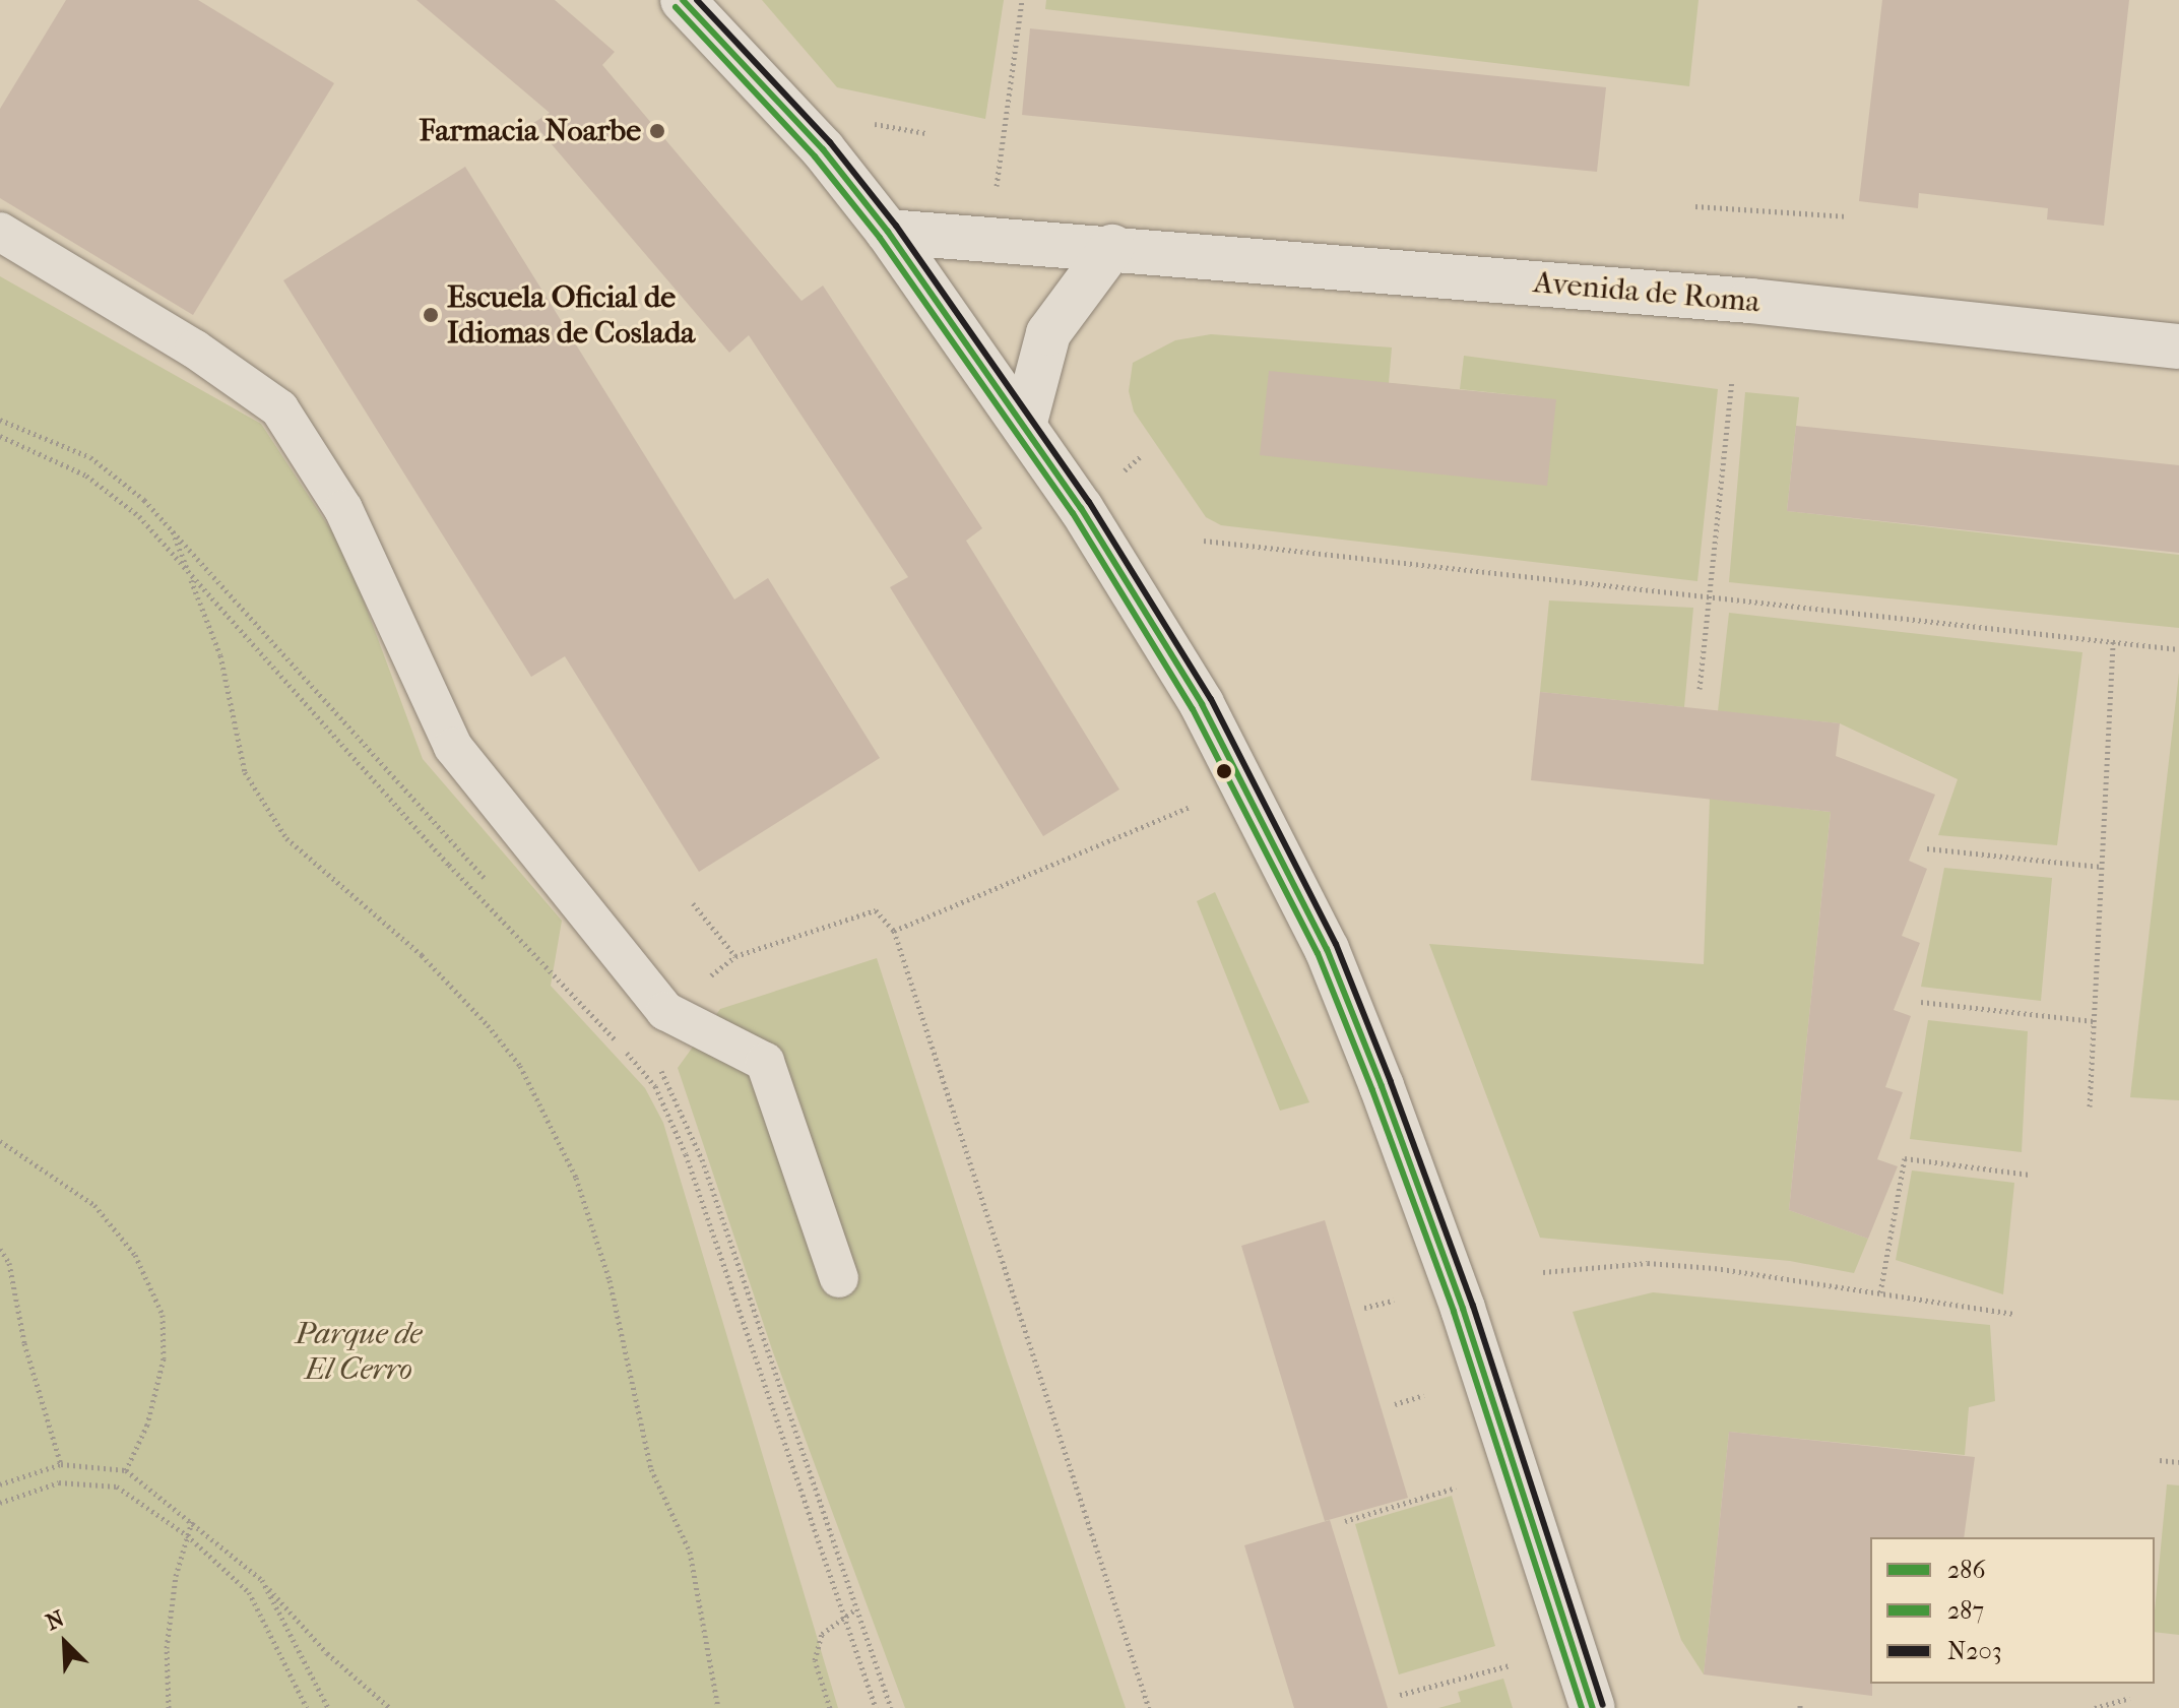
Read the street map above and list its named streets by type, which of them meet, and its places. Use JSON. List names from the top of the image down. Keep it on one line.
{"streets":{"street":["Avenida de Roma"]},"parks":["Parque de El Cerro"],"places":["Farmacia Noarbe","Escuela Oficial de Idiomas de Coslada"],"lines":["transit line 286","transit line N203","transit line 287"],"legend":["286","287","N203"],"north":"top left"}
